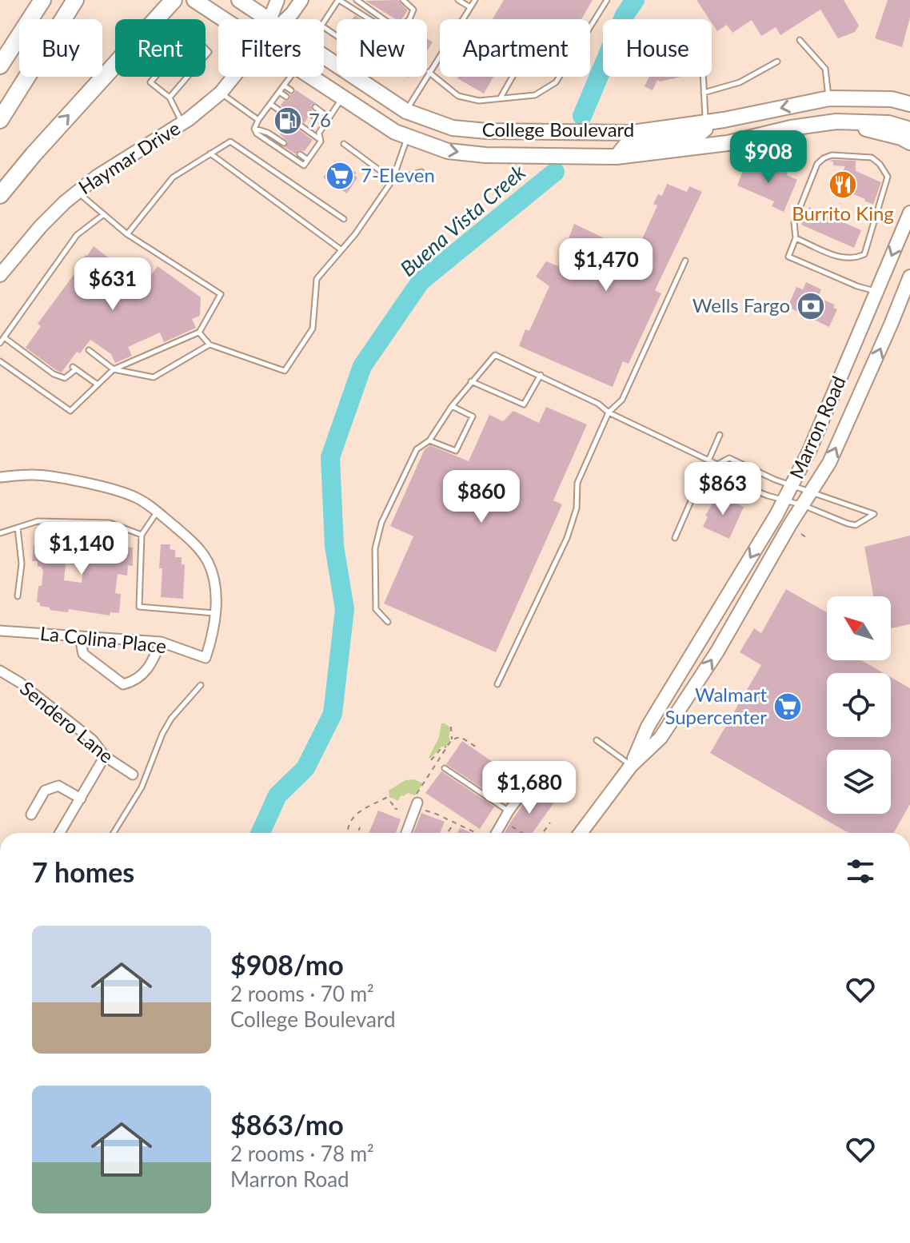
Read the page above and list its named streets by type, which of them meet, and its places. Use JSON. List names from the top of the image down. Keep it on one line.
{"streets":{"main road":["College Boulevard"],"street":["Haymar Drive","Marron Road","La Colina Place","Sendero Lane"]},"water":["Buena Vista Creek"],"places":{"fuel station":["76"],"supermarket":["7-Eleven","Walmart Supercenter"],"restaurant":["Burrito King"],"bank":["Wells Fargo"]},"north":"top left","page":{"chip":["Buy","Rent","Filters","New","Apartment","House"],"price":["$908","$1,470","$631","$863","$860","$1,140","$1,680"],"heading":"7 homes","list":[{"name":"$908/mo","note":"2 rooms · 70 m² · College Boulevard"},{"name":"$863/mo","note":"2 rooms · 78 m² · Marron Road"}]}}
